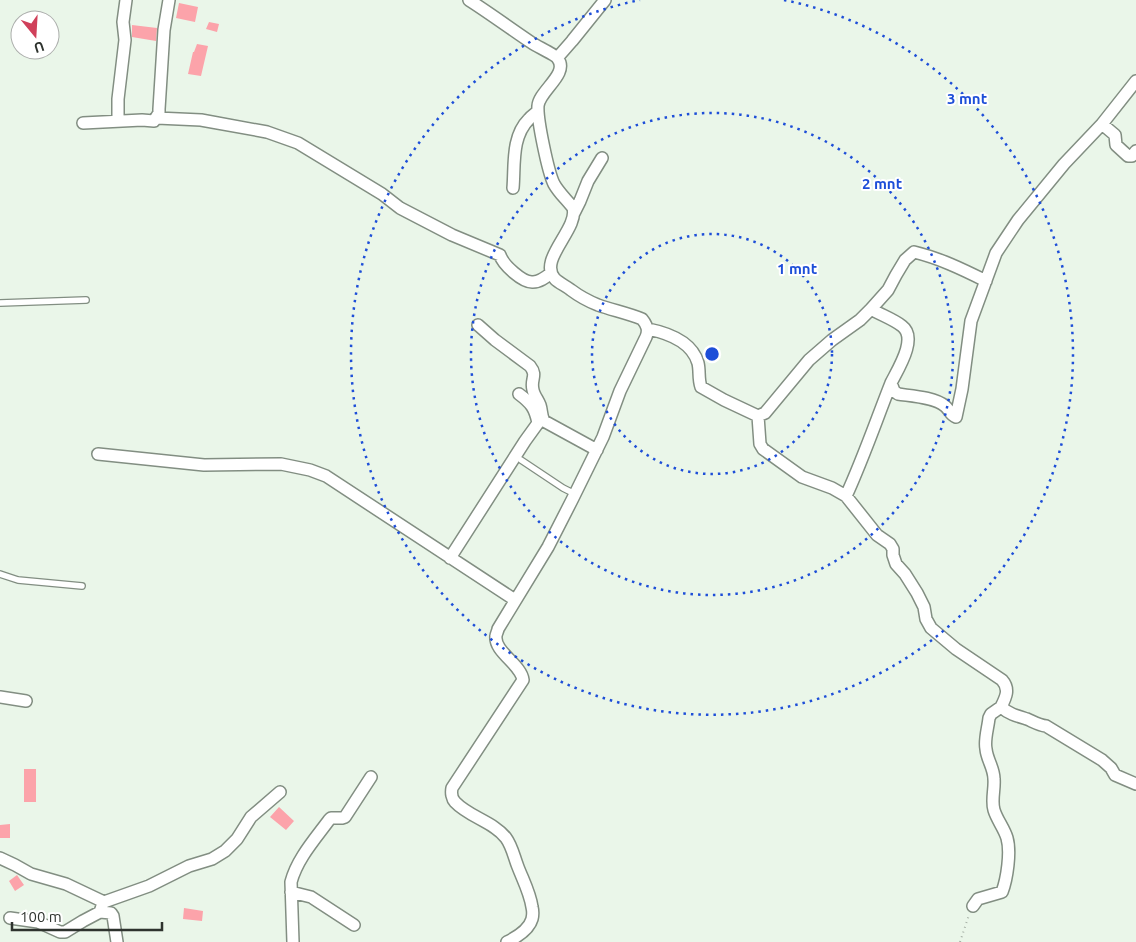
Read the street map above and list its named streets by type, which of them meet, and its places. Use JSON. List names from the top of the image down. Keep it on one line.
{"scale_bar":"100 m","north":"bottom","rings":["3 mnt","2 mnt","1 mnt"]}
